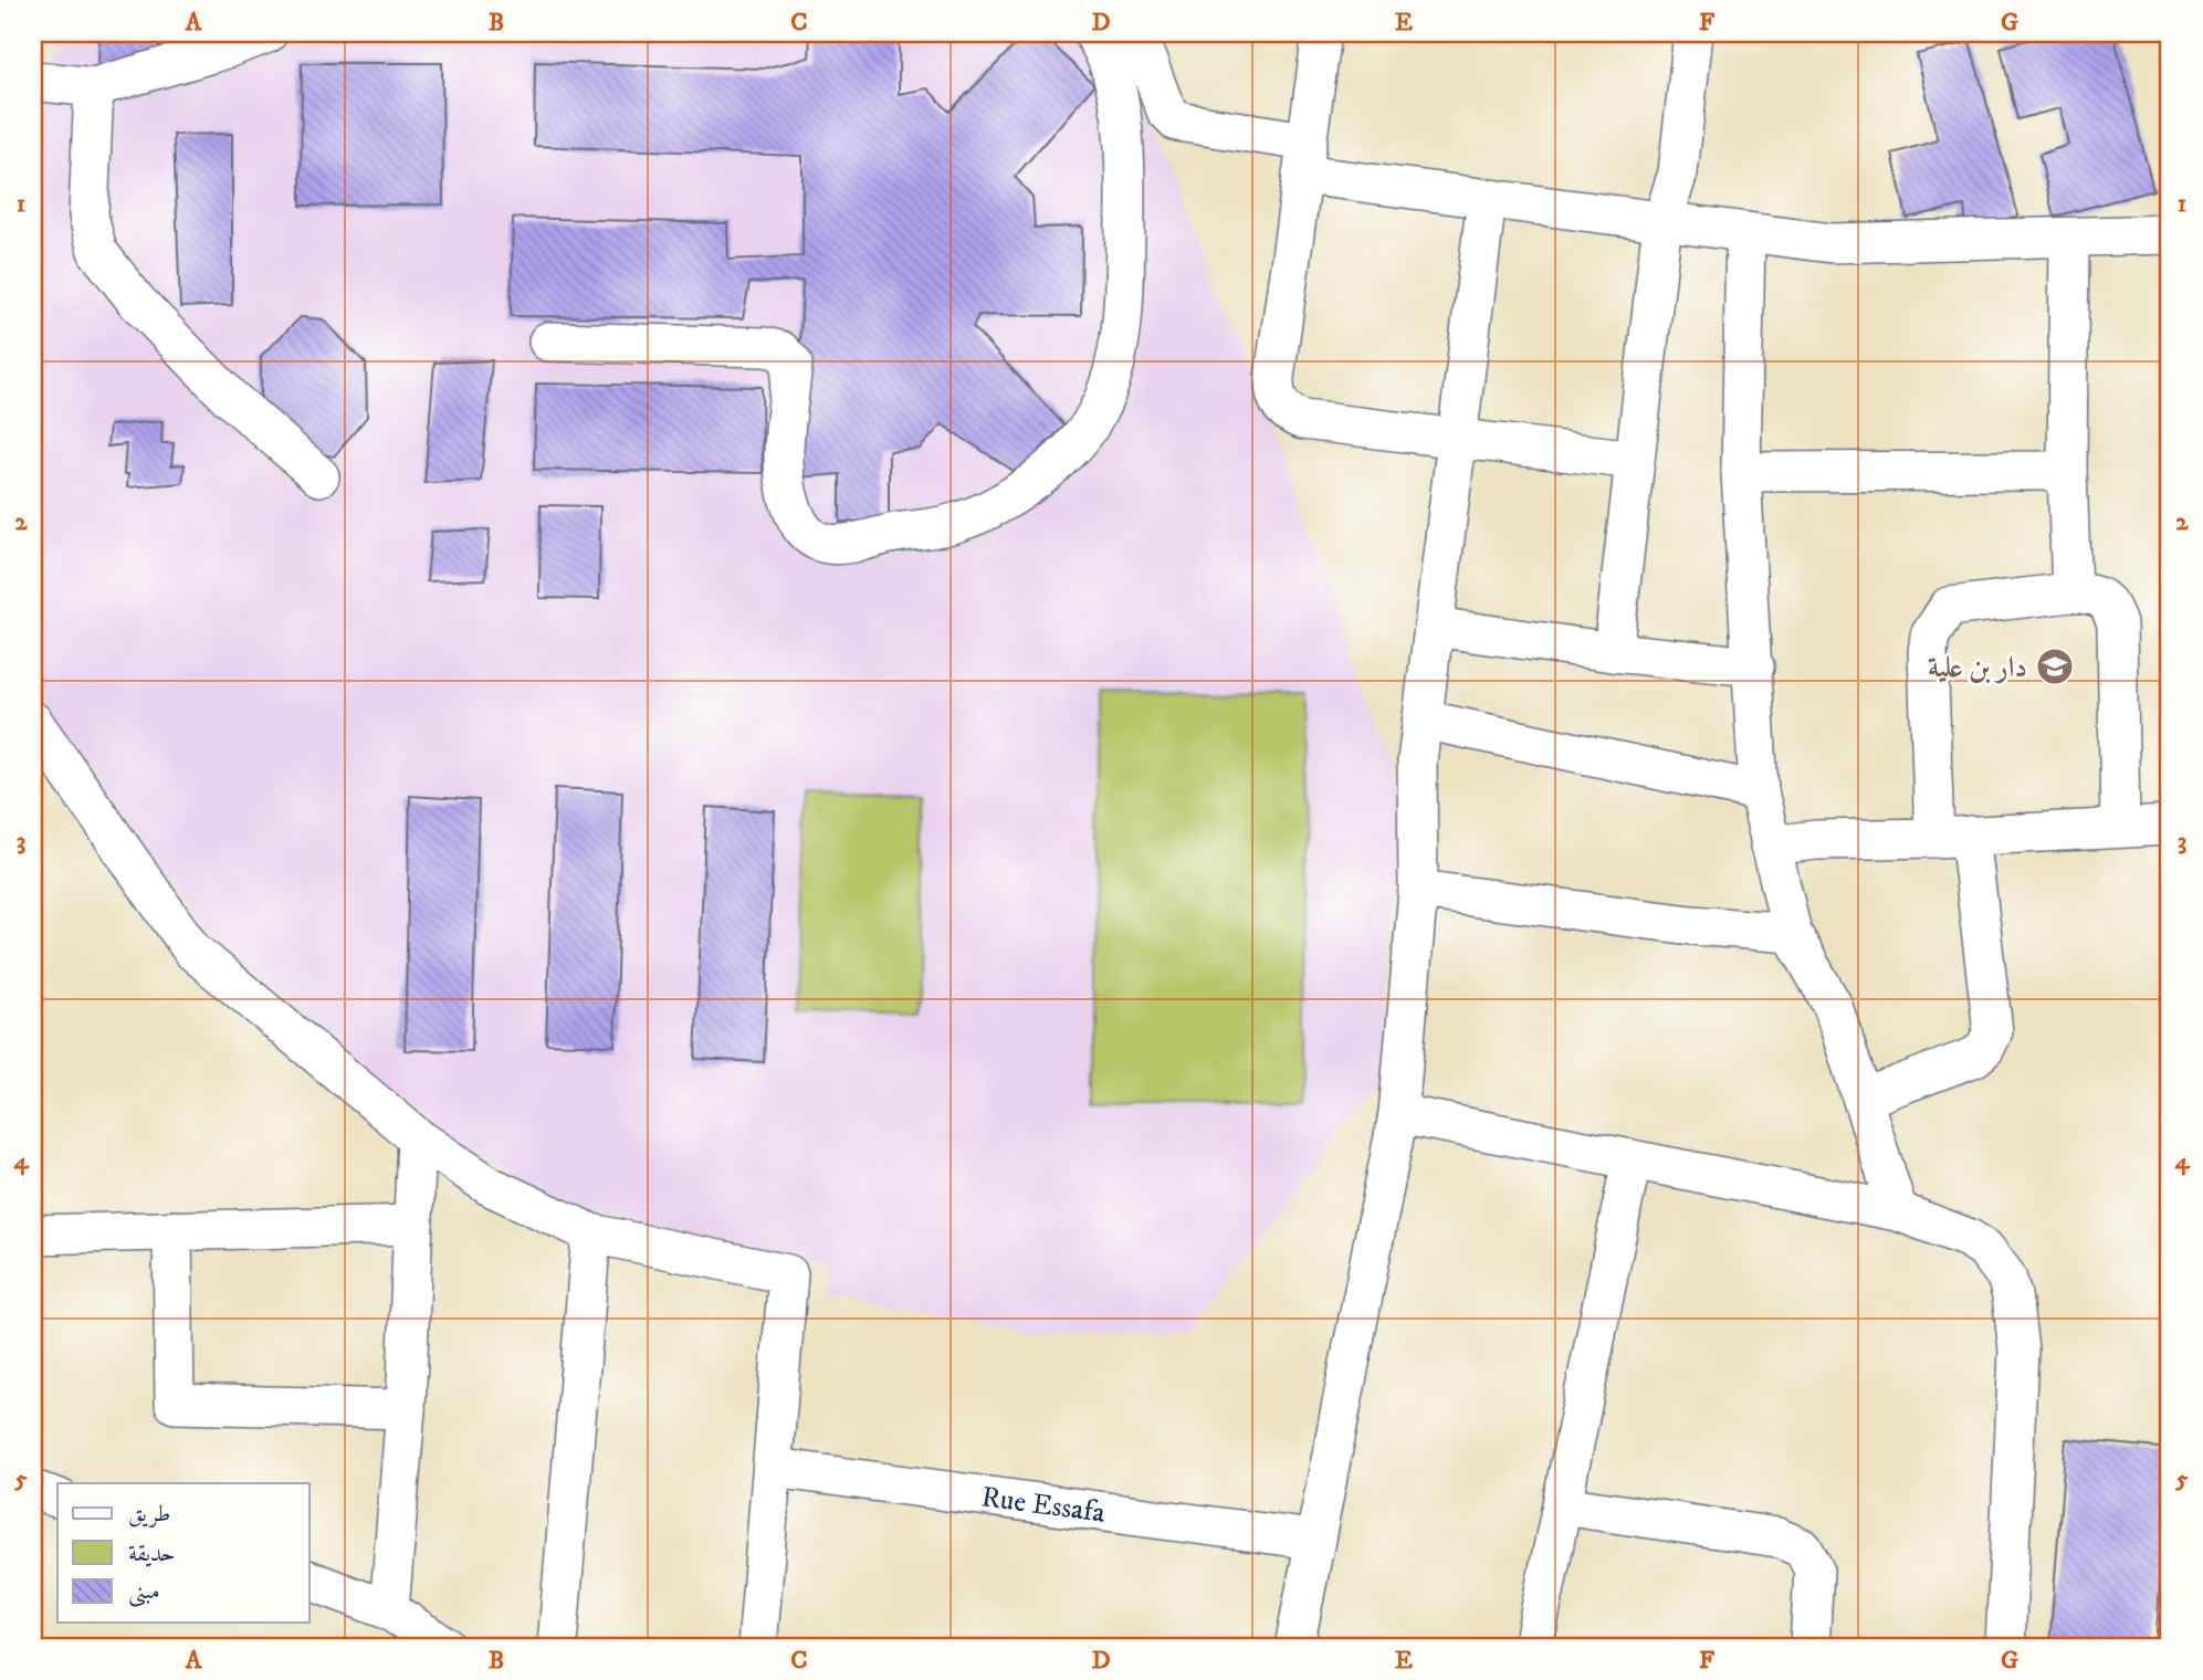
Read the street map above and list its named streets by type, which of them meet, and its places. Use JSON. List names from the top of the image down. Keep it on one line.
{"streets":{"street":["Rue Essafa"]},"places":{"school or university":["دار بن علية"]},"legend":["طريق","حديقة","مبنى"],"grid":{"columns":["A","B","C","D","E","F","G"],"rows":["1","2","3","4","5"]}}
